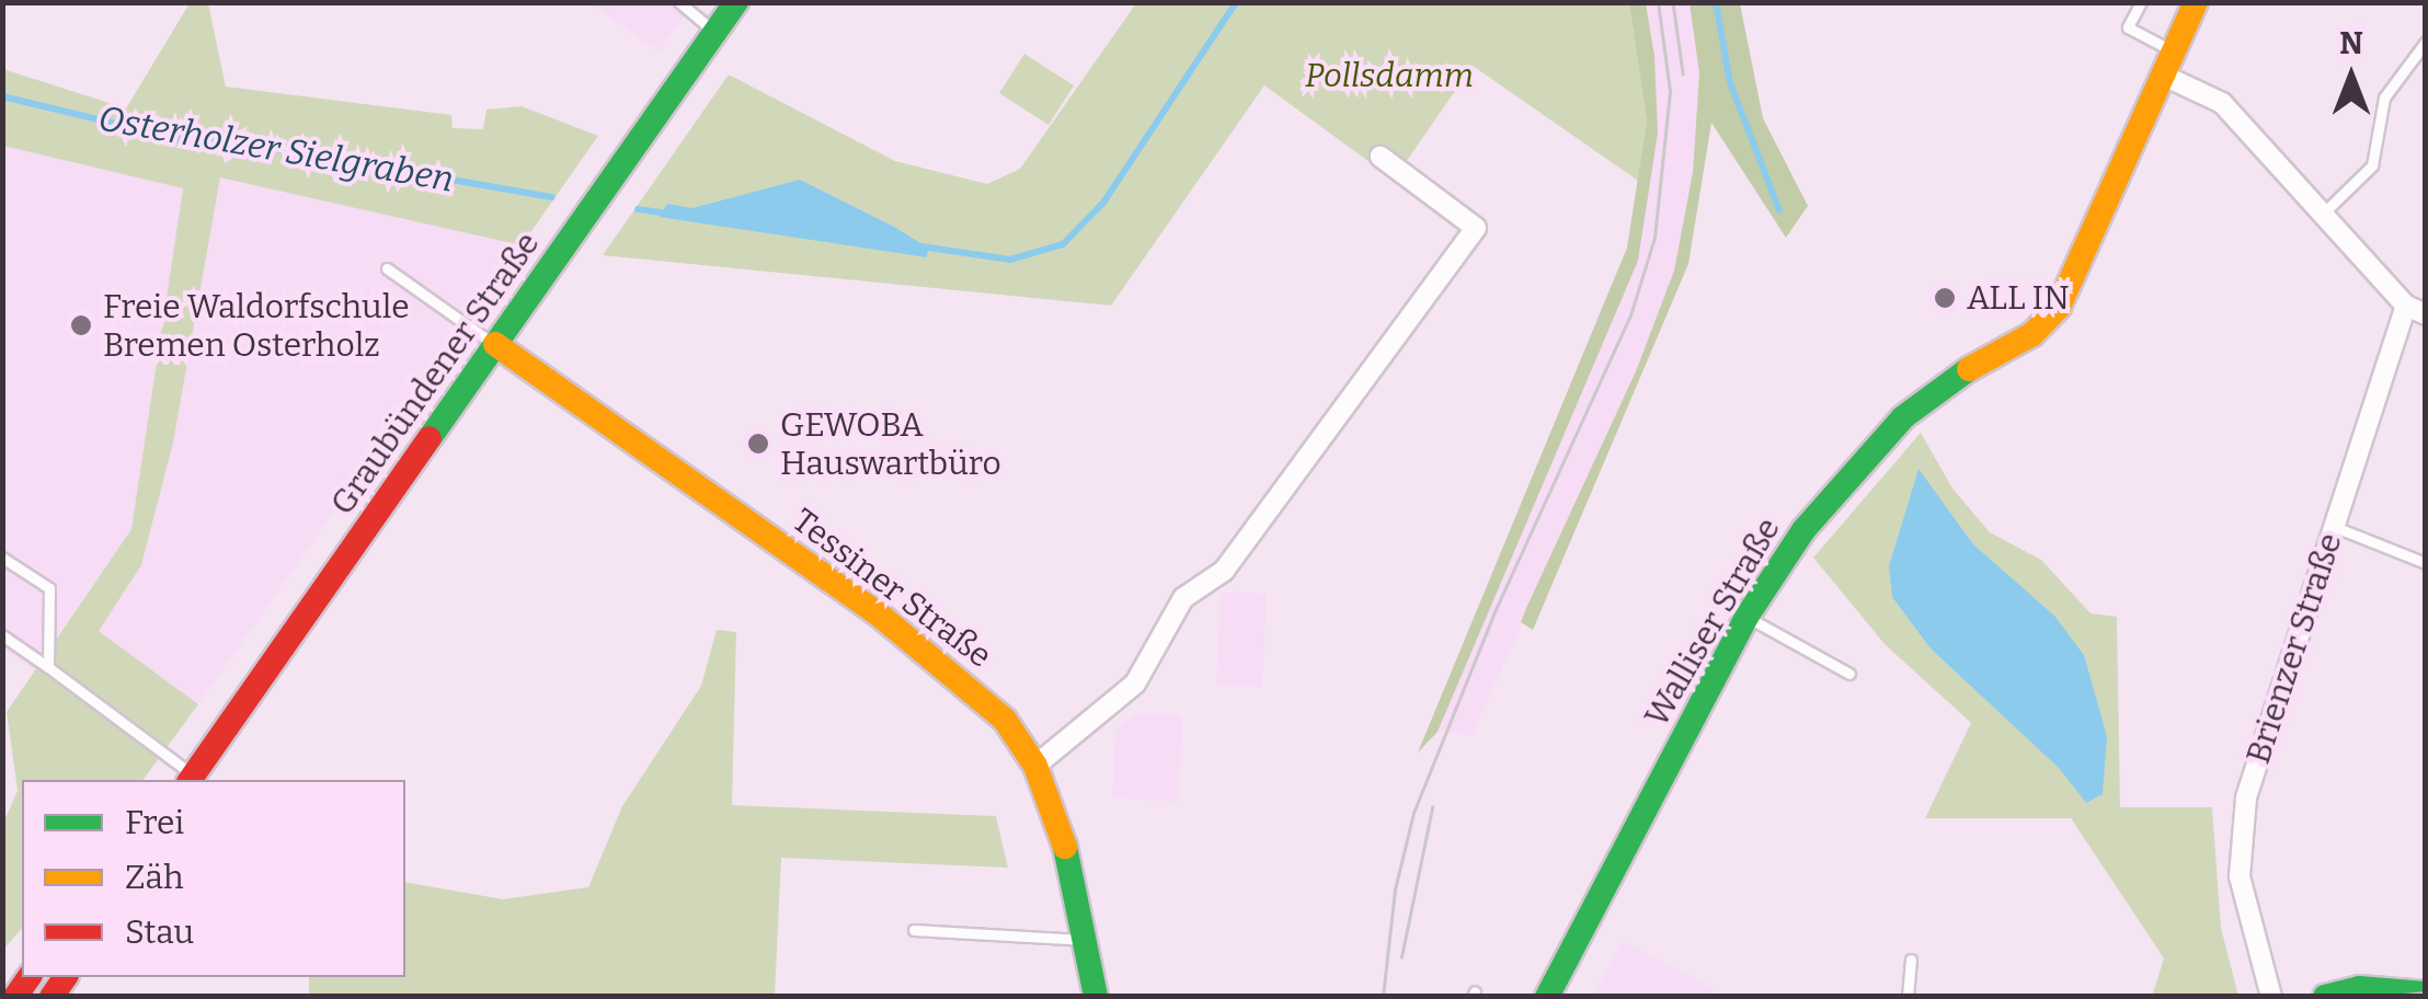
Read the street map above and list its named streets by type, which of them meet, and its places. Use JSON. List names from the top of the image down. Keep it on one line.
{"streets":{"street":["Graubündener Straße","Tessiner Straße","Walliser Straße","Brienzer Straße"]},"crossings":[["Graubündener Straße","Tessiner Straße"]],"water":["Osterholzer Sielgraben"],"parks":["Pollsdamm"],"places":["ALL IN","Freie Waldorfschule Bremen Osterholz","GEWOBA Hauswartbüro"],"legend":["Frei","Zäh","Stau"],"north":"top"}
